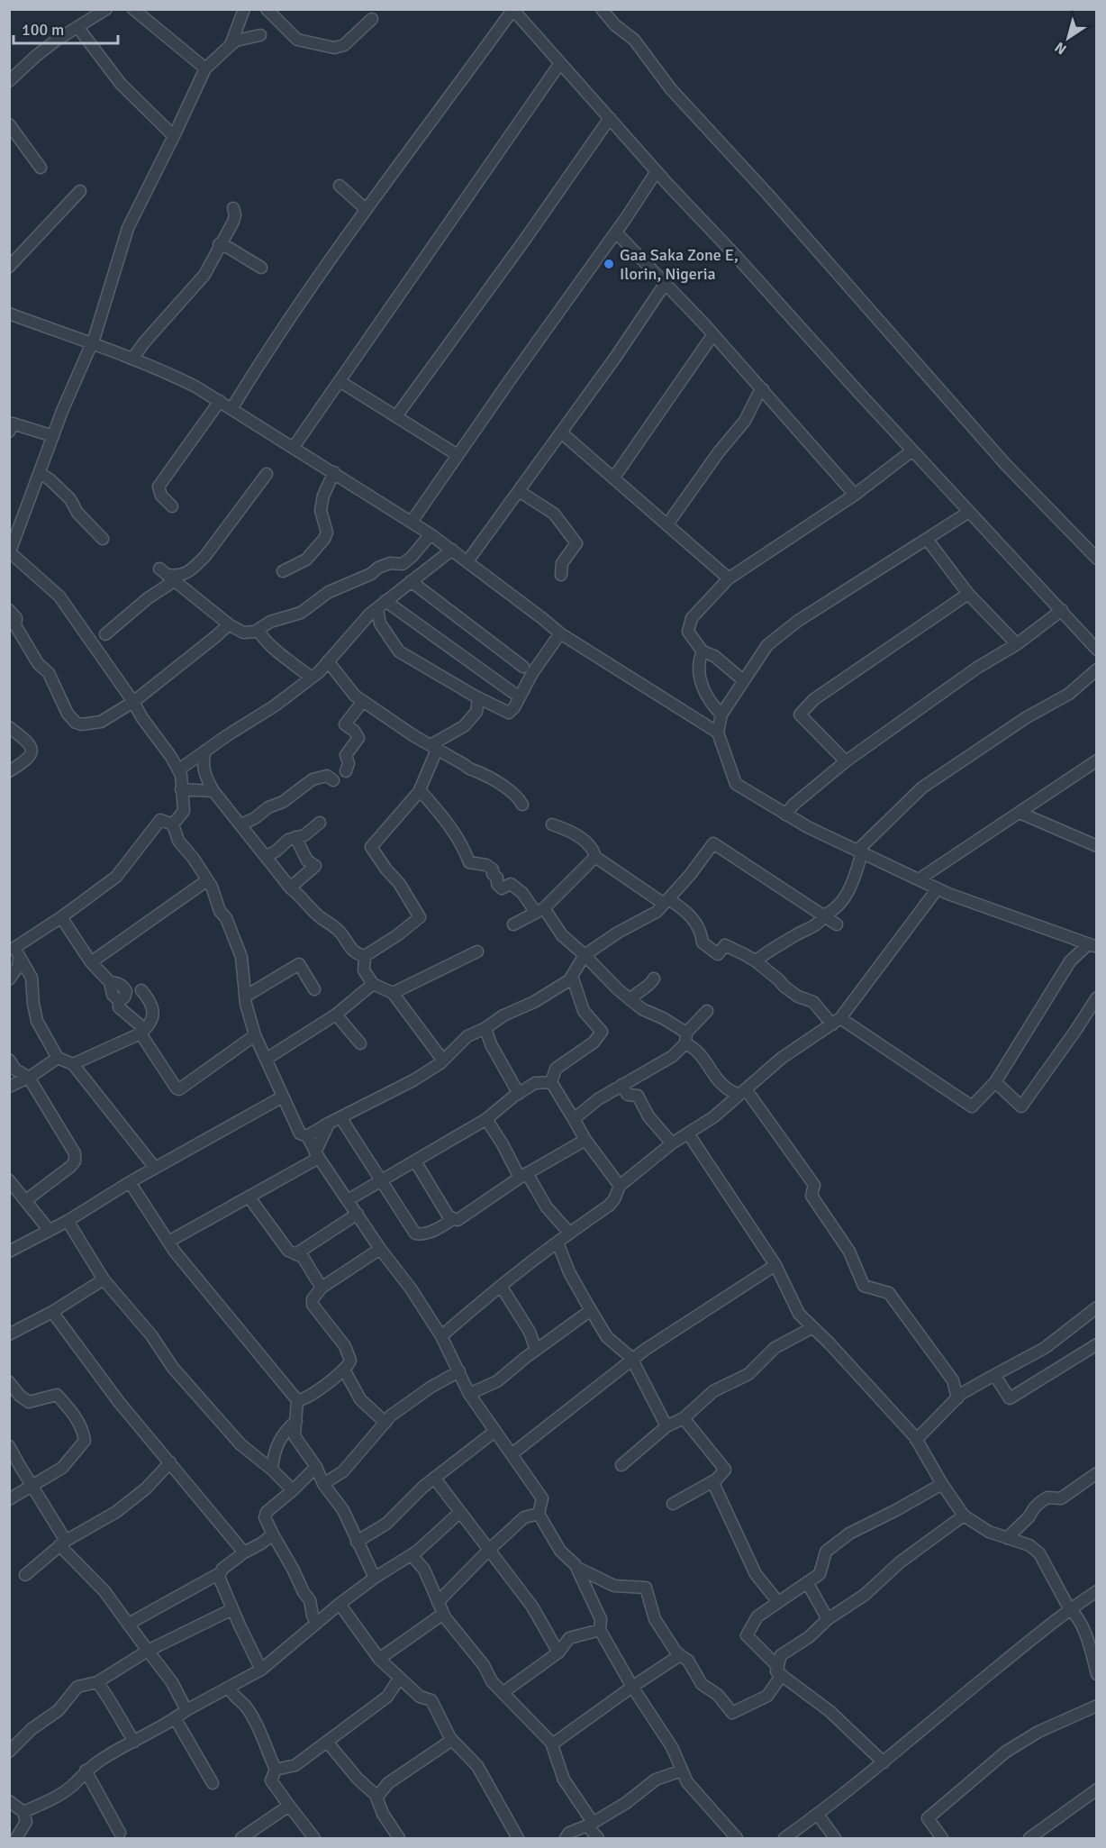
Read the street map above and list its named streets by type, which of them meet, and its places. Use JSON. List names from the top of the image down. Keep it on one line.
{"places":["Gaa Saka Zone E, Ilorin, Nigeria"],"scale_bar":"100 m","north":"bottom left"}
